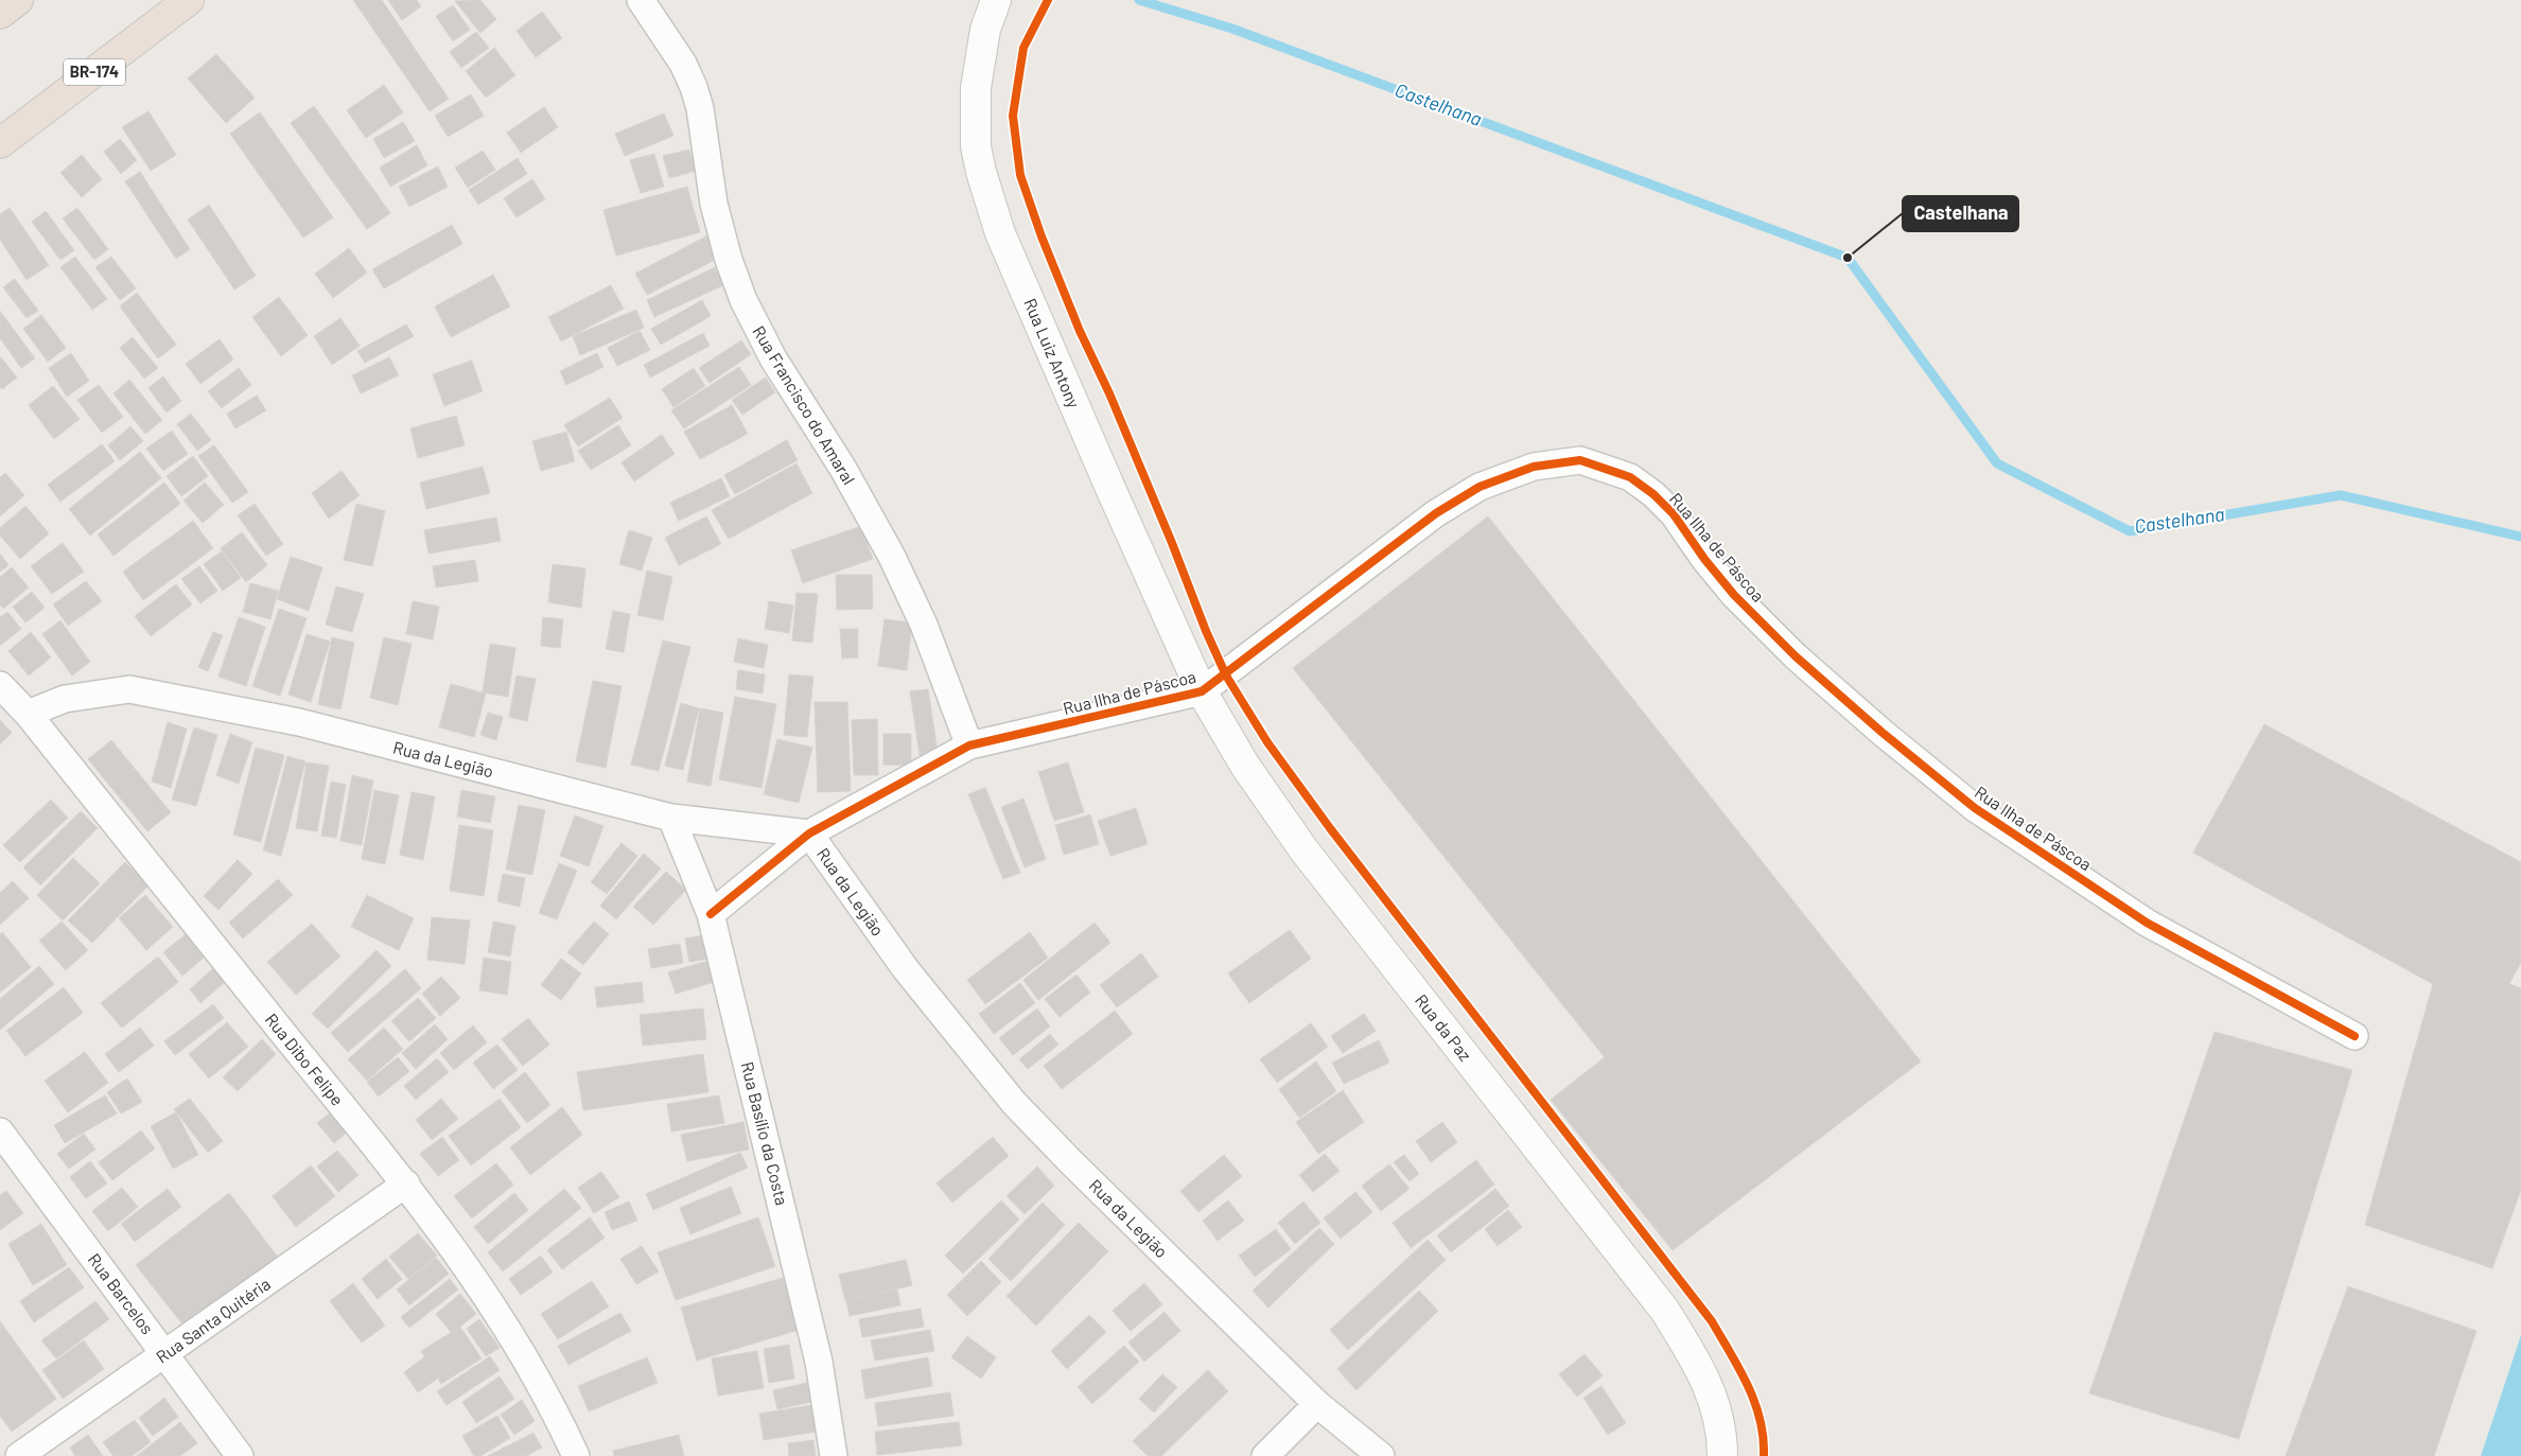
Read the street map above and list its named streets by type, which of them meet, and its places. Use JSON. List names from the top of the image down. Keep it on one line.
{"streets":{"highway":["BR-174"],"street":["Rua Luiz Antony","Rua Francisco do Amaral","Rua Ilha de Páscoa","Rua da Legião","Rua da Paz","Rua Dibo Felipe","Rua Basílio da Costa","Rua Barcelos","Rua Santa Quitéria"]},"crossings":[["Rua Luiz Antony","Rua Ilha de Páscoa"],["Rua Luiz Antony","Rua da Paz"],["Rua Francisco do Amaral","Rua Ilha de Páscoa"],["Rua Ilha de Páscoa","Rua da Legião"],["Rua Ilha de Páscoa","Rua da Paz"],["Rua Ilha de Páscoa","Rua Basílio da Costa"],["Rua da Legião","Rua Dibo Felipe"],["Rua da Legião","Rua Basílio da Costa"],["Rua Dibo Felipe","Rua Santa Quitéria"],["Rua Barcelos","Rua Santa Quitéria"]],"water":["Castelhana"],"places":["Castelhana"]}
